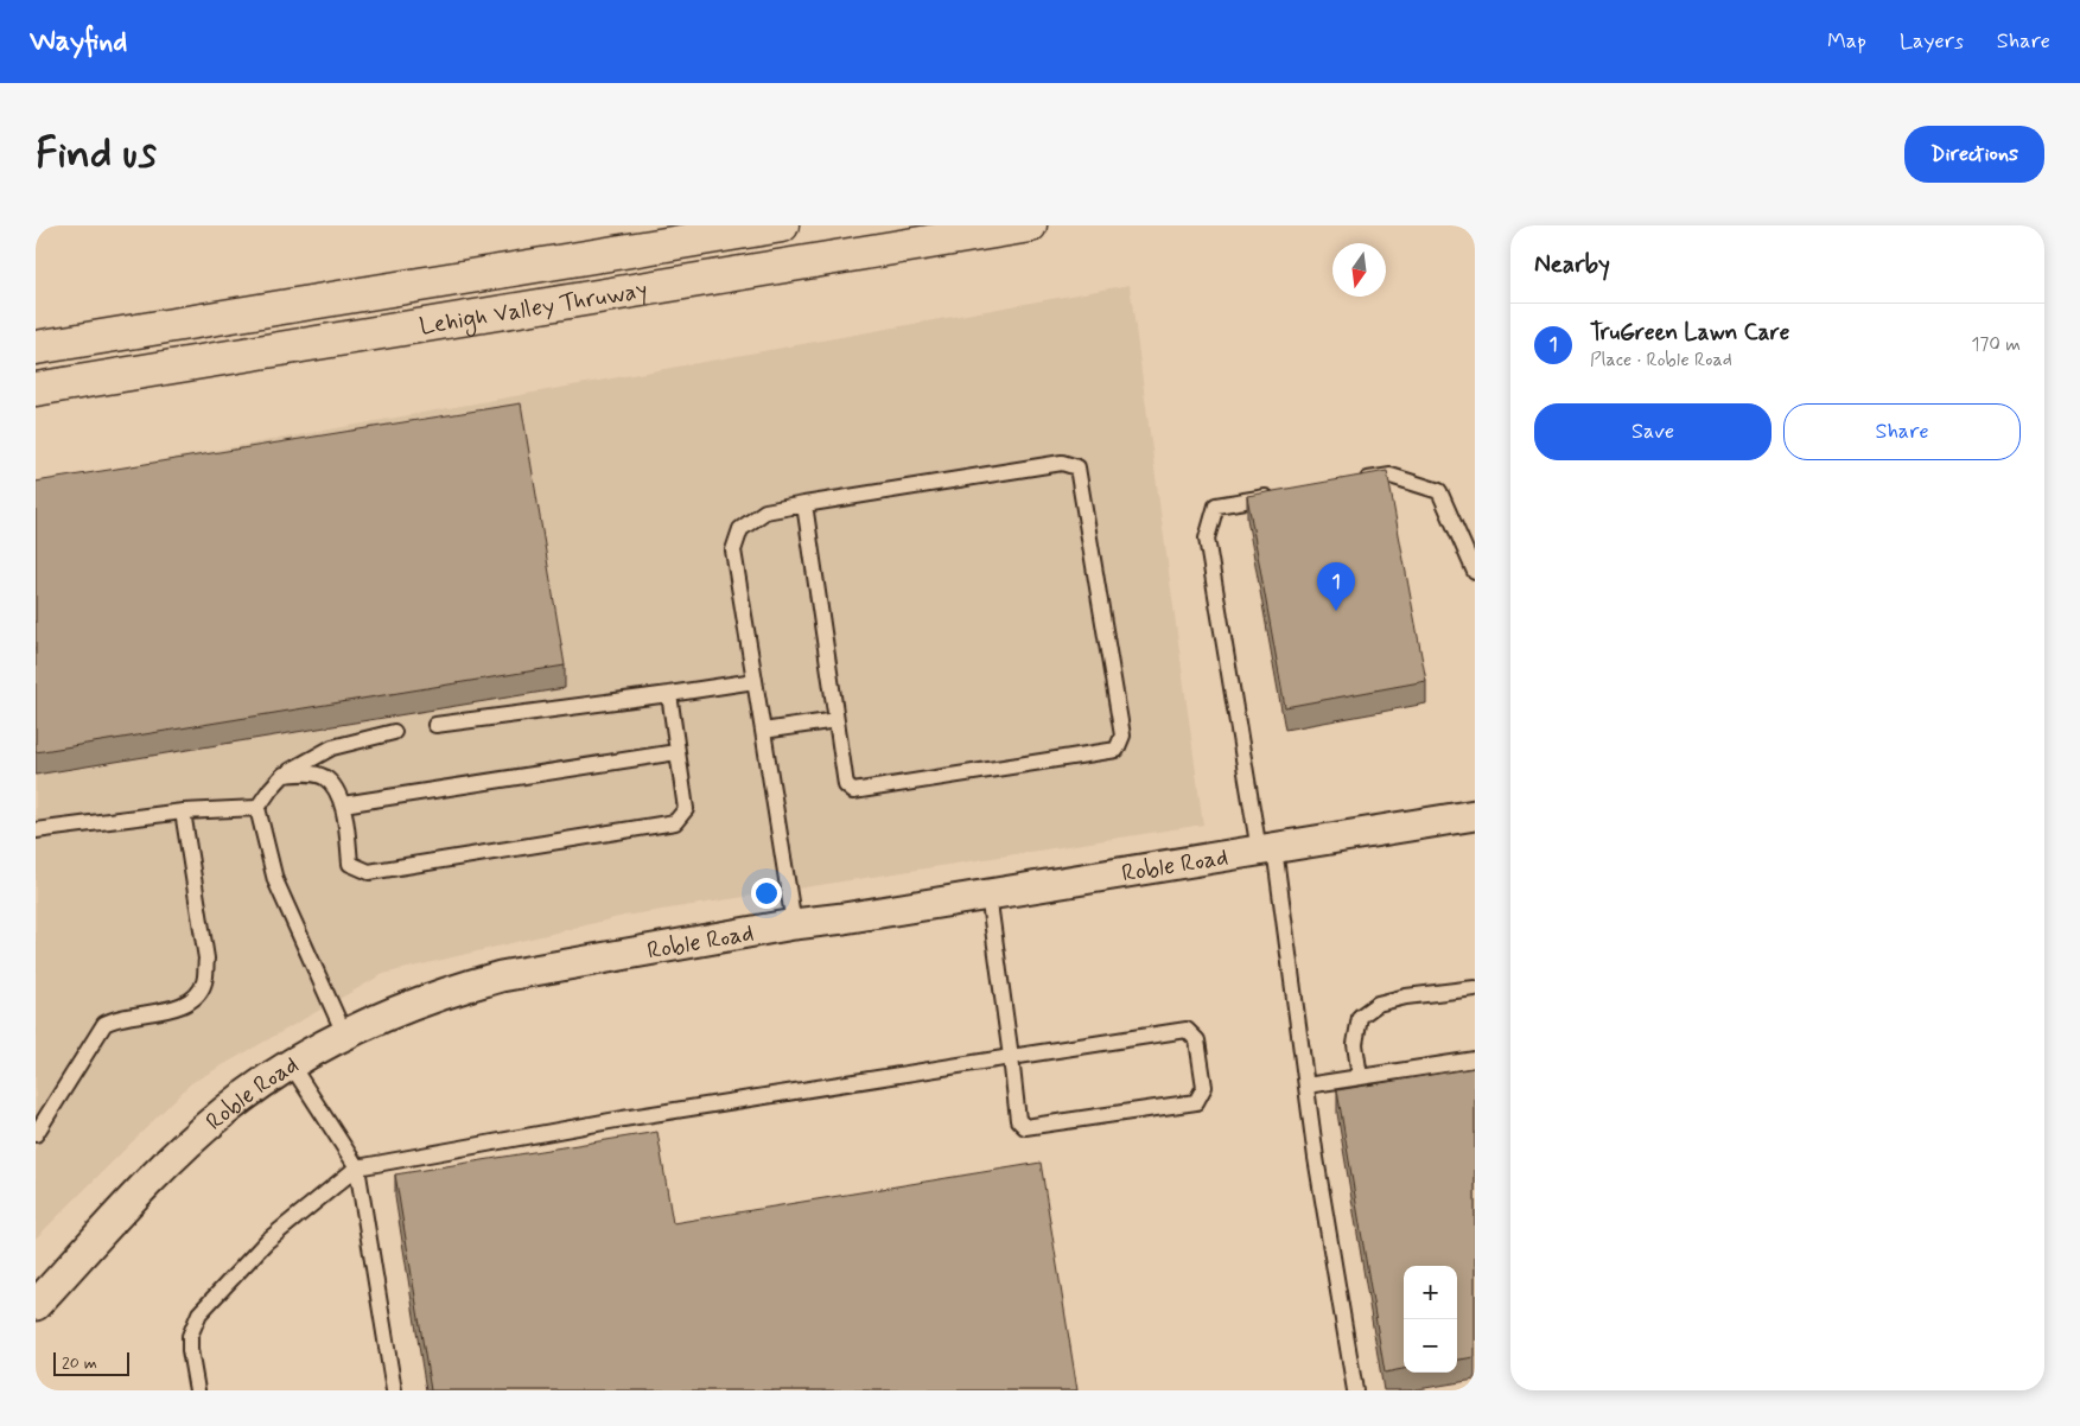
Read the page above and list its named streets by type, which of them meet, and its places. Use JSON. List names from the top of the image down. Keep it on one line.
{"streets":{"highway":["Lehigh Valley Thruway"],"street":["Roble Road"]},"scale_bar":"20 m","north":"bottom","page":{"header":"Wayfind","nav":["Map","Layers","Share"],"buttons":["Directions",["Save","Share"]],"title":"Find us","heading":"Nearby","list":[{"mark":"1","name":"TruGreen Lawn Care","note":"Place · Roble Road","value":"170 m"}],"pins":"1","map_buttons":["+","−"],"scale":"20 m"}}
